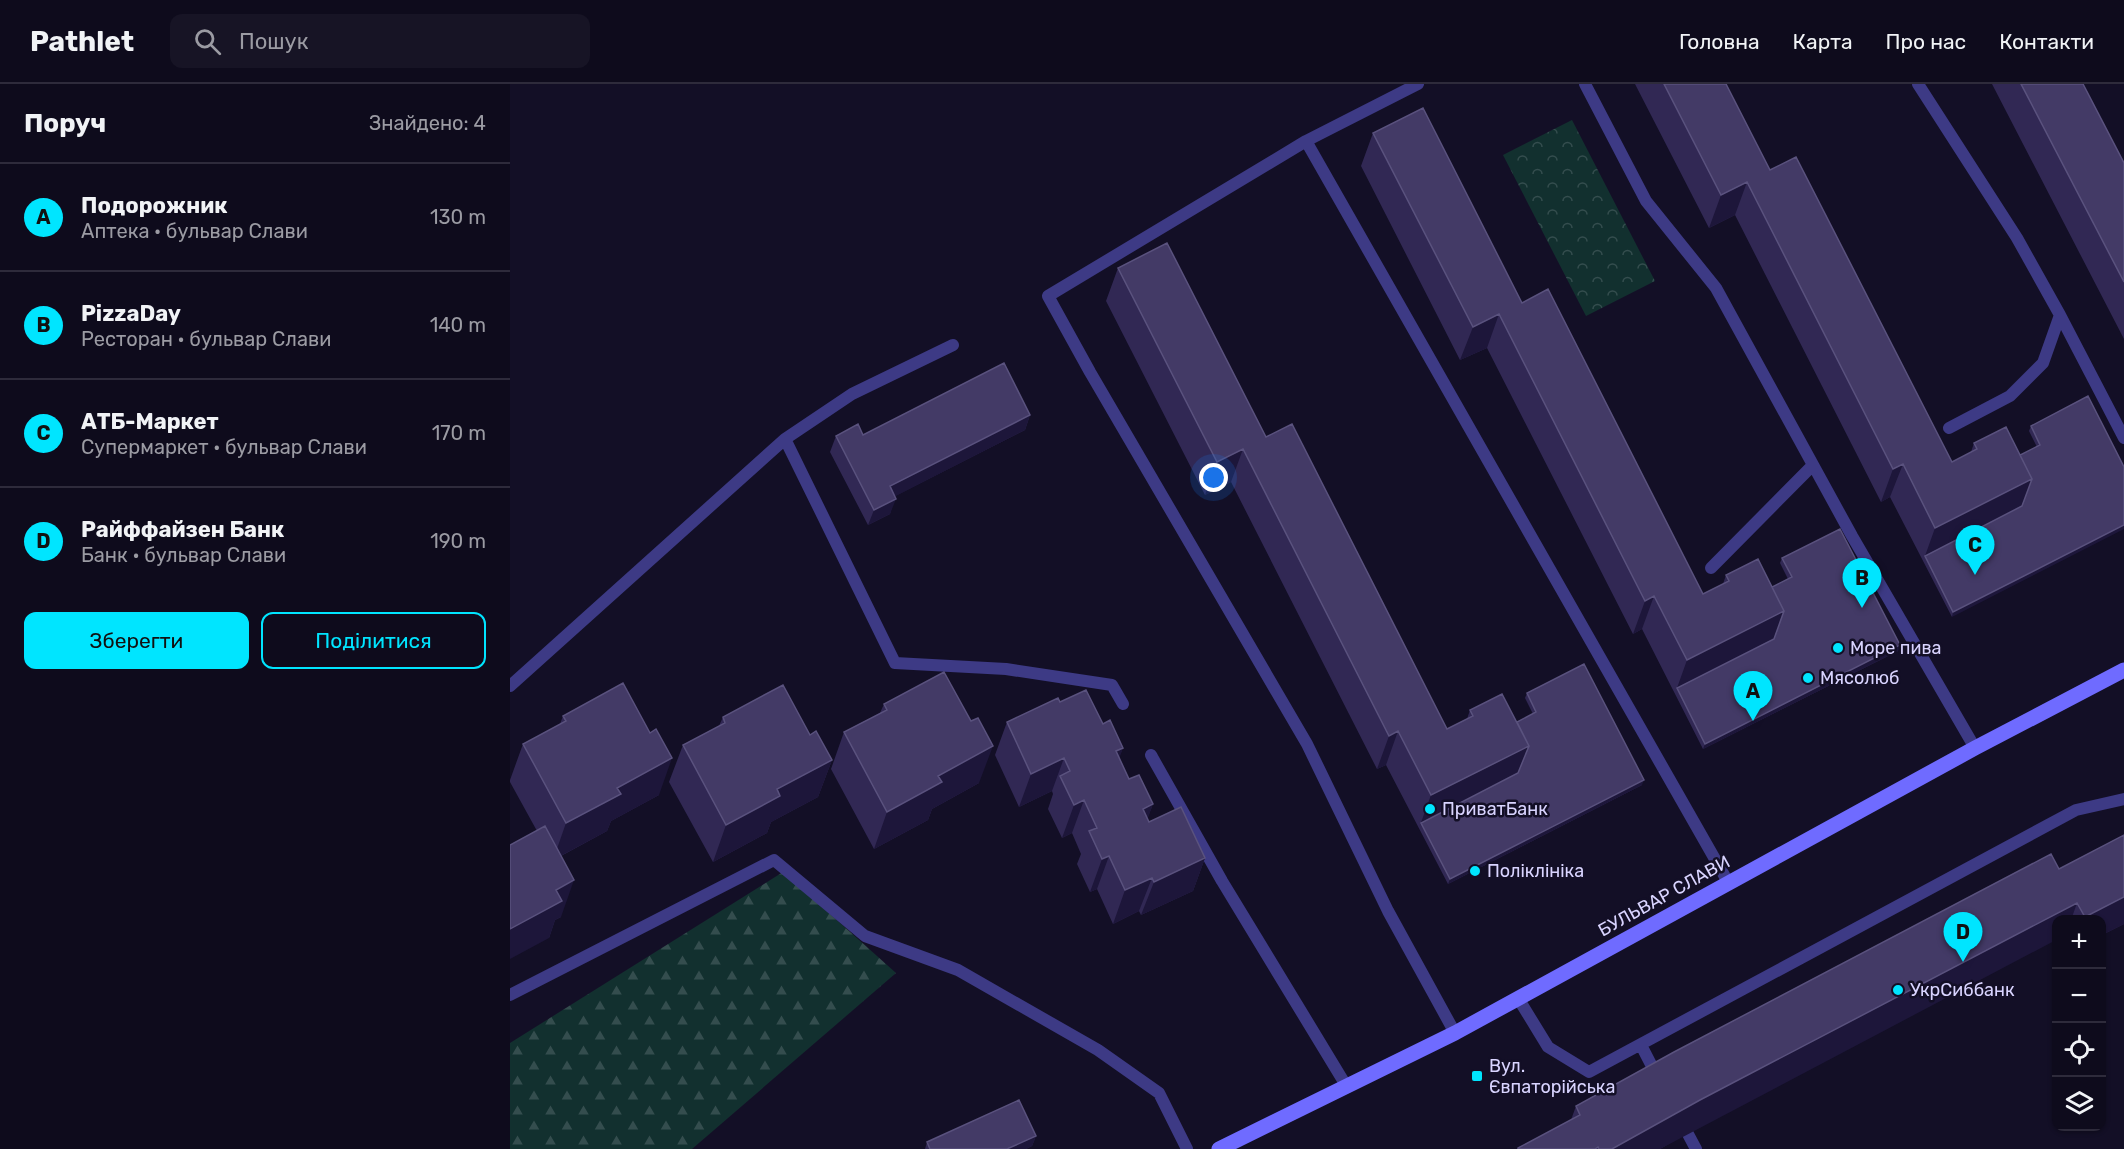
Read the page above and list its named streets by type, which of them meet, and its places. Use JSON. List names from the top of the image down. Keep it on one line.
{"streets":{"street":["БУЛЬВАР СЛАВИ"]},"places":{"other":["Море пива","Мясолюб","ПриватБанк","Поліклініка","УкрСиббанк"],"transit":["Вул. Євпаторійська"]},"page":{"header":"Pathlet","search":"Пошук","nav":["Головна","Карта","Про нас","Контакти"],"heading":["Поруч","Знайдено: 4"],"list":[{"mark":"A","name":"Подорожник","note":"Аптека · бульвар Слави","value":"130 m"},{"mark":"B","name":"PizzaDay","note":"Ресторан · бульвар Слави","value":"140 m"},{"mark":"C","name":"АТБ-Маркет","note":"Супермаркет · бульвар Слави","value":"170 m"},{"mark":"D","name":"Райффайзен Банк","note":"Банк · бульвар Слави","value":"190 m"}],"pins":["C","B","A","D"],"buttons":["Зберегти","Поділитися"],"map_buttons":["+","−"]}}
